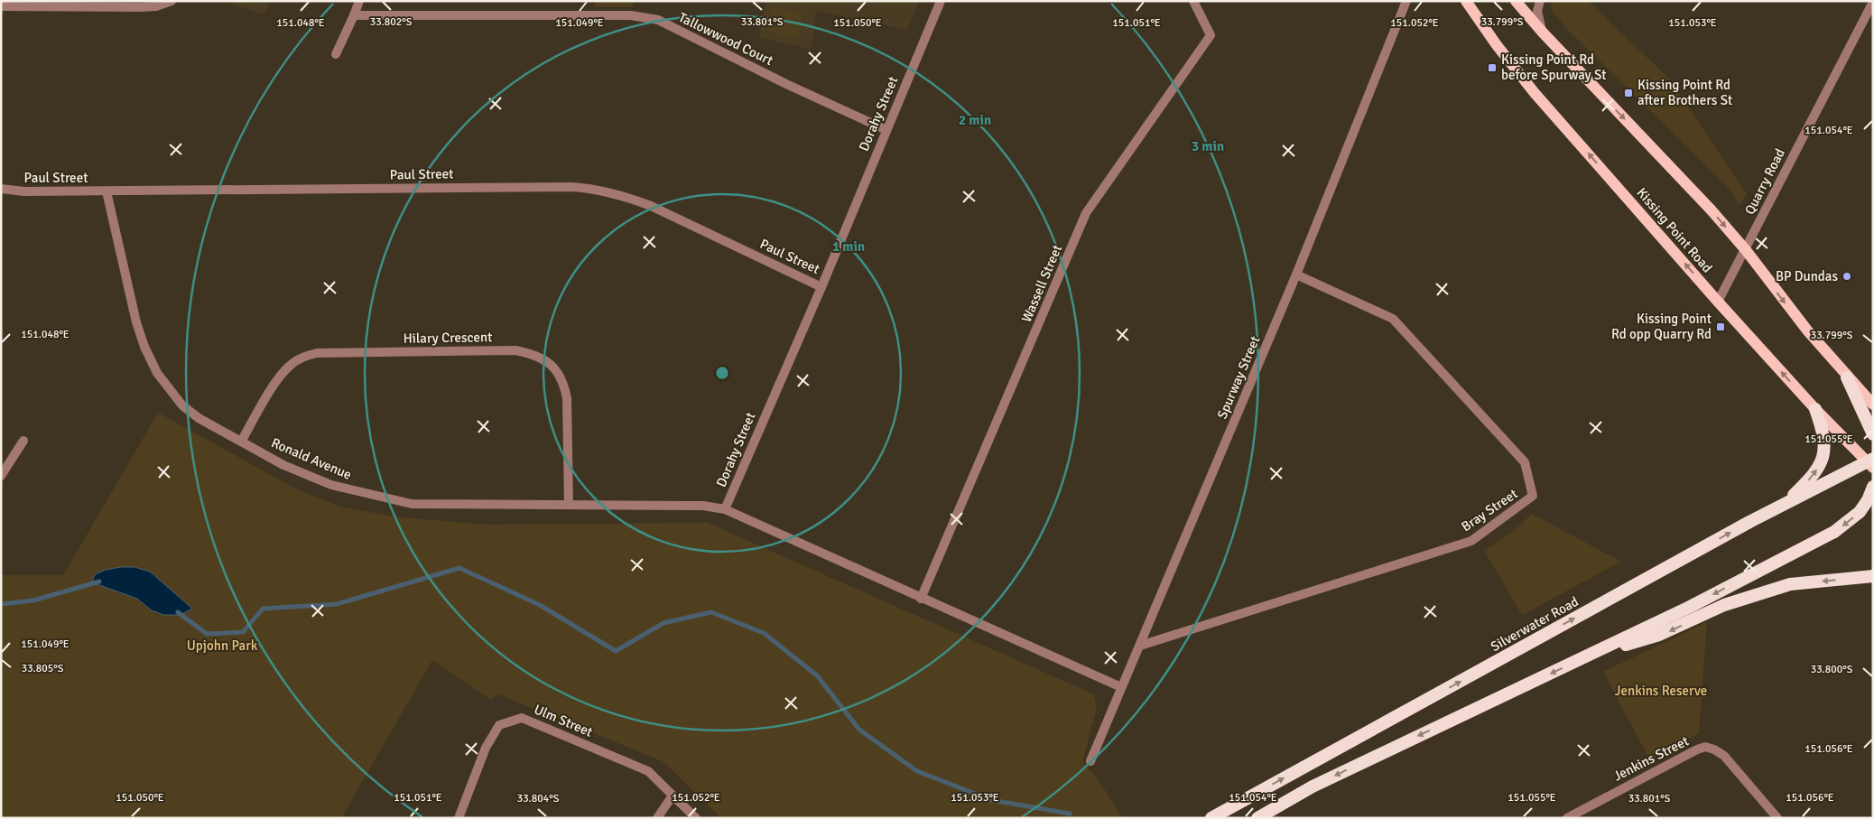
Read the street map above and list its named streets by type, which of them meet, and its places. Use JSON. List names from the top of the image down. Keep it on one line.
{"streets":{"highway":["Silverwater Road"],"main road":["Kissing Point Road"],"street":["Tallowwood Court","Dorahy Street","Paul Street","Quarry Road","Wassell Street","Hilary Crescent","Spurway Street","Ronald Avenue","Bray Street","Ulm Street","Jenkins Street"]},"crossings":[["Tallowwood Court","Dorahy Street"],["Dorahy Street","Paul Street"],["Dorahy Street","Wassell Street"],["Dorahy Street","Spurway Street"],["Dorahy Street","Ronald Avenue"],["Paul Street","Ronald Avenue"],["Quarry Road","Kissing Point Road"],["Kissing Point Road","Silverwater Road"],["Hilary Crescent","Ronald Avenue"],["Spurway Street","Bray Street"]],"parks":["Upjohn Park","Jenkins Reserve"],"places":{"transit":["Kissing Point Rd before Spurway St","Kissing Point Rd after Brothers St","Kissing Point Rd opp Quarry Rd"],"other":["BP Dundas"]},"coordinates":["33.802°S","33.801°S","33.799°S","151.048°E","151.049°E","151.050°E","151.051°E","151.052°E","151.053°E","151.054°E","151.055°E","33.805°S","33.800°S","151.056°E","33.804°S"],"rings":["2 min","3 min","1 min"]}
